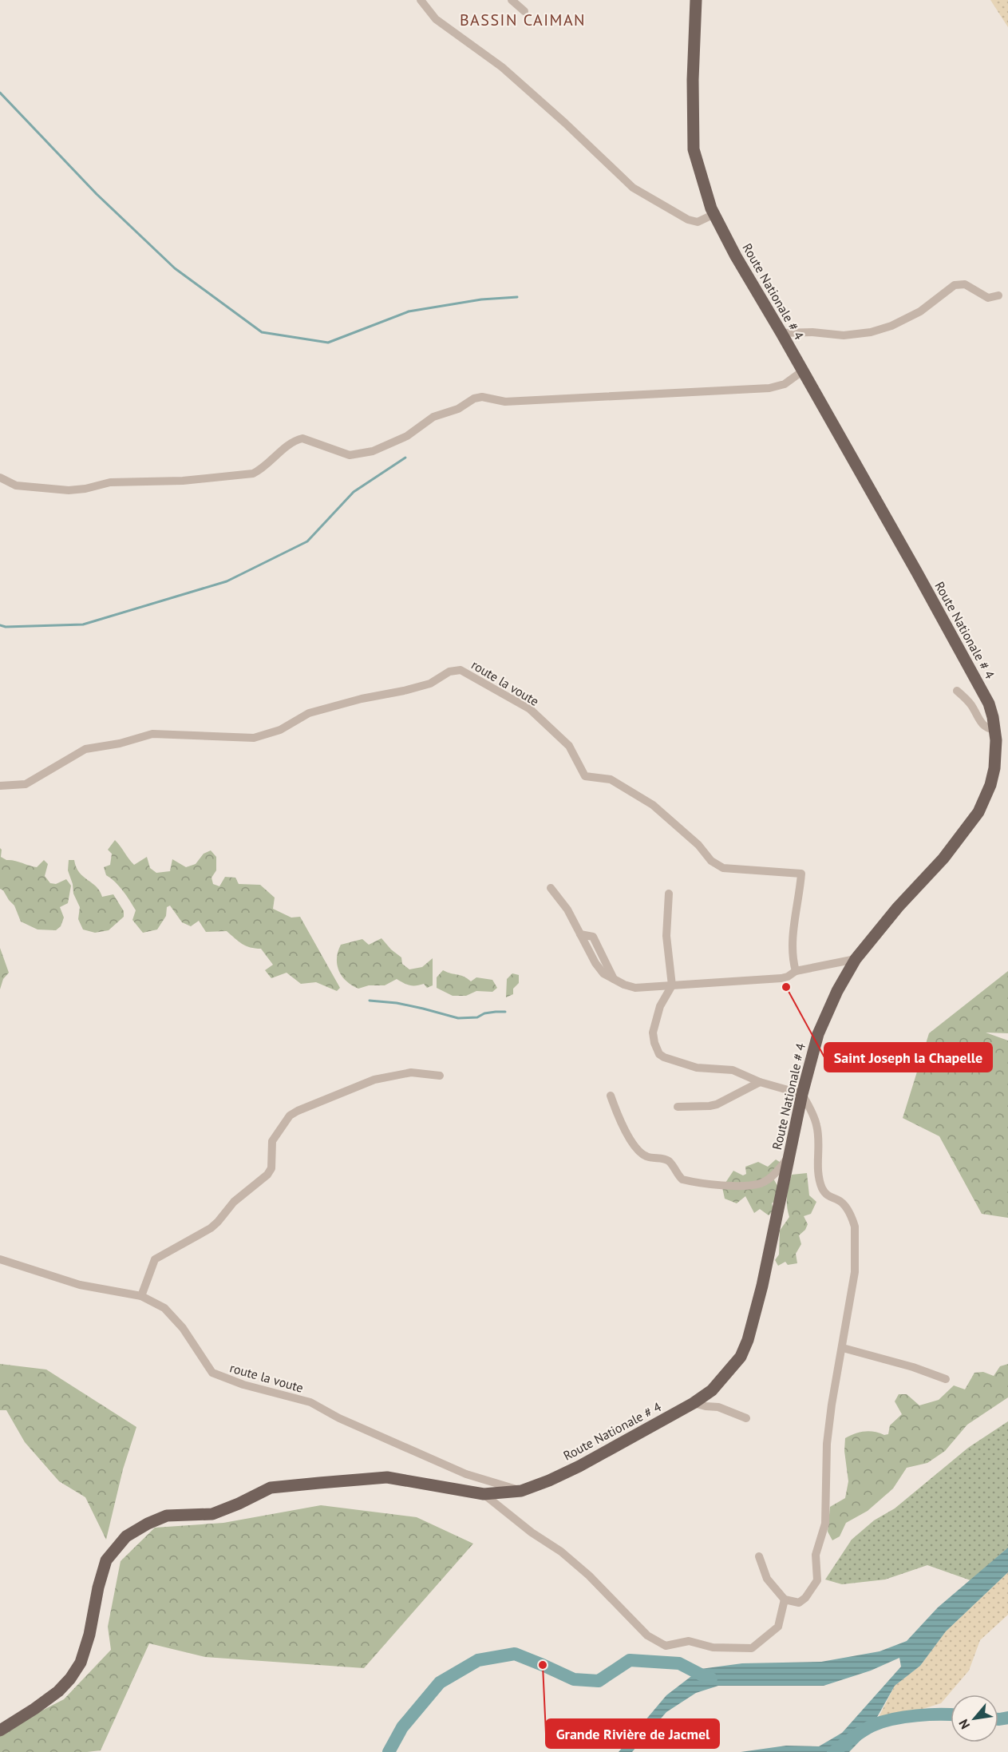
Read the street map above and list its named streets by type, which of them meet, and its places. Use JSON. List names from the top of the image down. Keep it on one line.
{"streets":{"main road":["Route Nationale # 4"],"street":["route la voute"]},"crossings":[["Route Nationale # 4","route la voute"]],"districts":["BASSIN CAIMAN"],"places":["Saint Joseph la Chapelle","Grande Rivière de Jacmel"],"north":"bottom left"}
